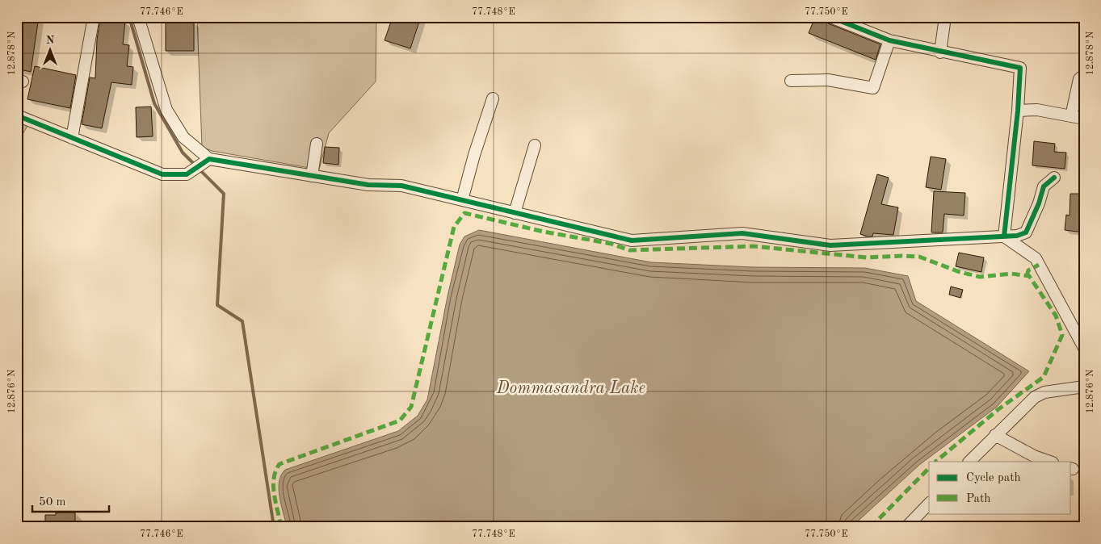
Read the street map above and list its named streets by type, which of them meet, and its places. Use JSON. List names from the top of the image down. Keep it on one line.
{"water":["Dommasandra Lake"],"legend":["Cycle path","Path"],"scale_bar":"50 m","north":"top","coordinates":["77.746°E","77.748°E","77.750°E","12.878°N","12.876°N"]}
